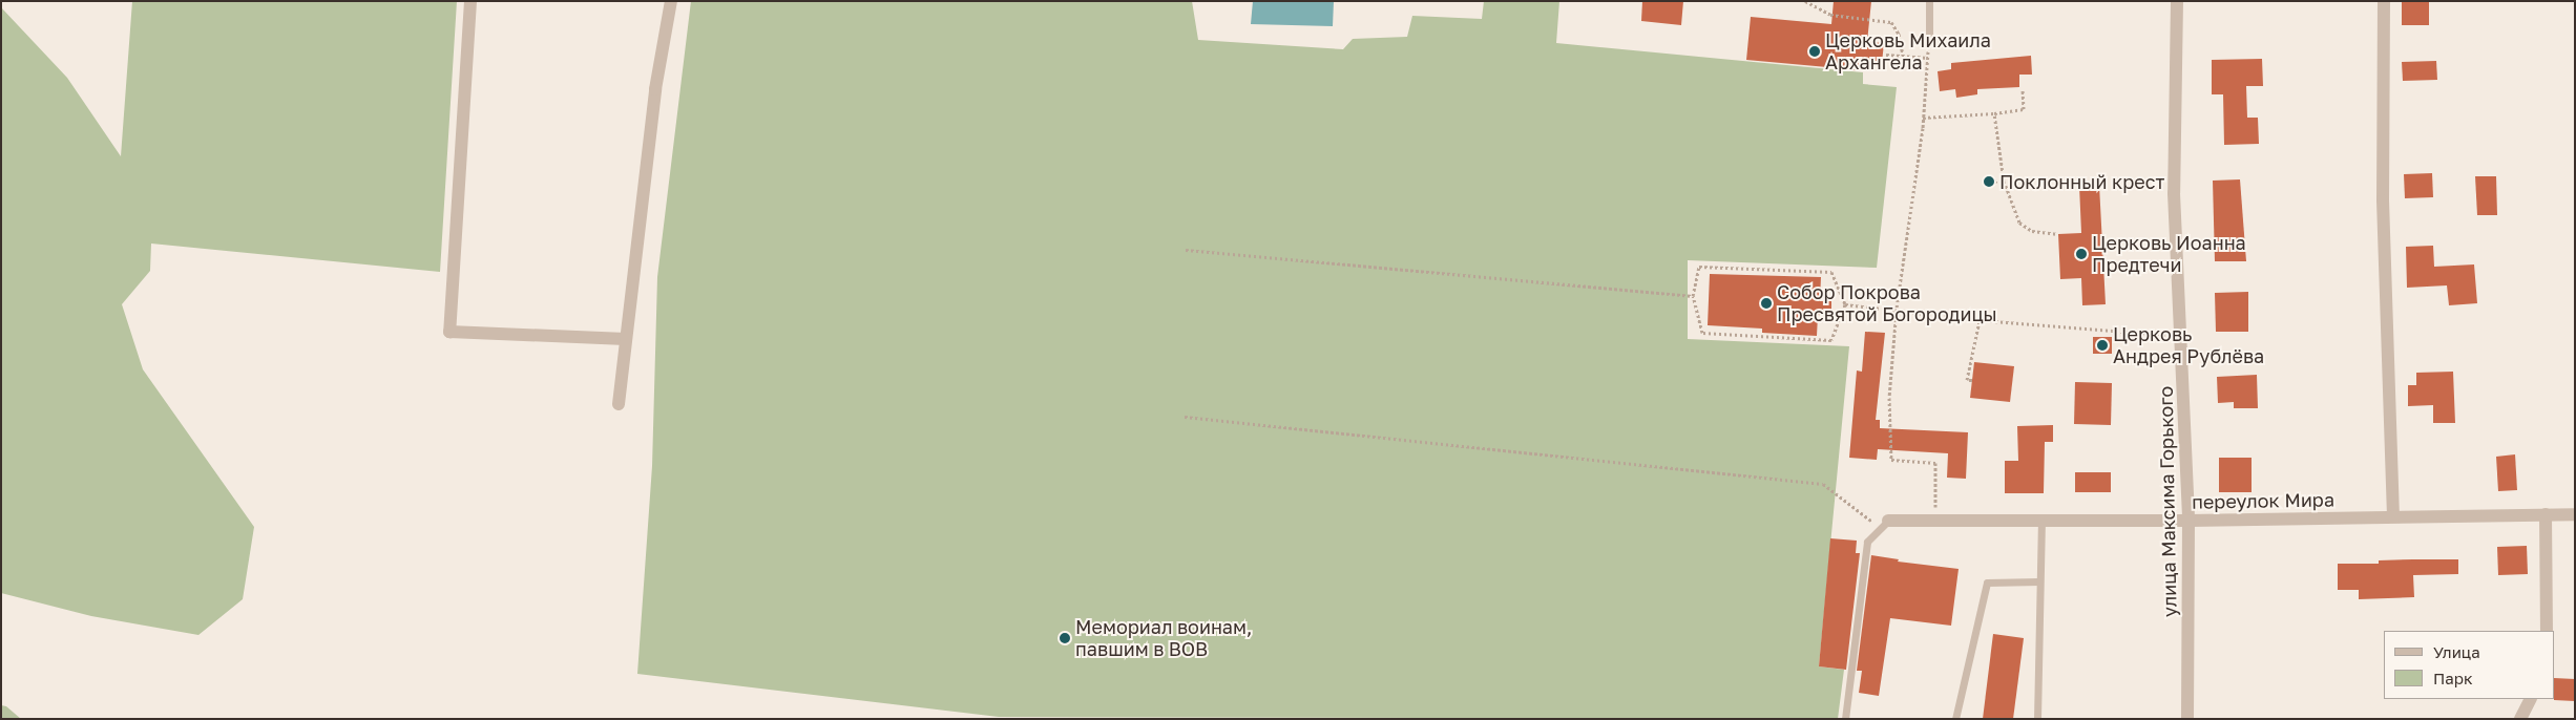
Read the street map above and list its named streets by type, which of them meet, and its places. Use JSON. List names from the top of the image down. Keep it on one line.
{"streets":{"street":["переулок Мира","улица Максима Горького"]},"crossings":[["переулок Мира","улица Максима Горького"]],"places":["Церковь Михаила Архангела","Поклонный крест","Церковь Иоанна Предтечи","Собор Покрова Пресвятой Богородицы","Церковь Андрея Рублёва","Мемориал воинам, павшим в ВОВ"],"legend":["Улица","Парк"]}
